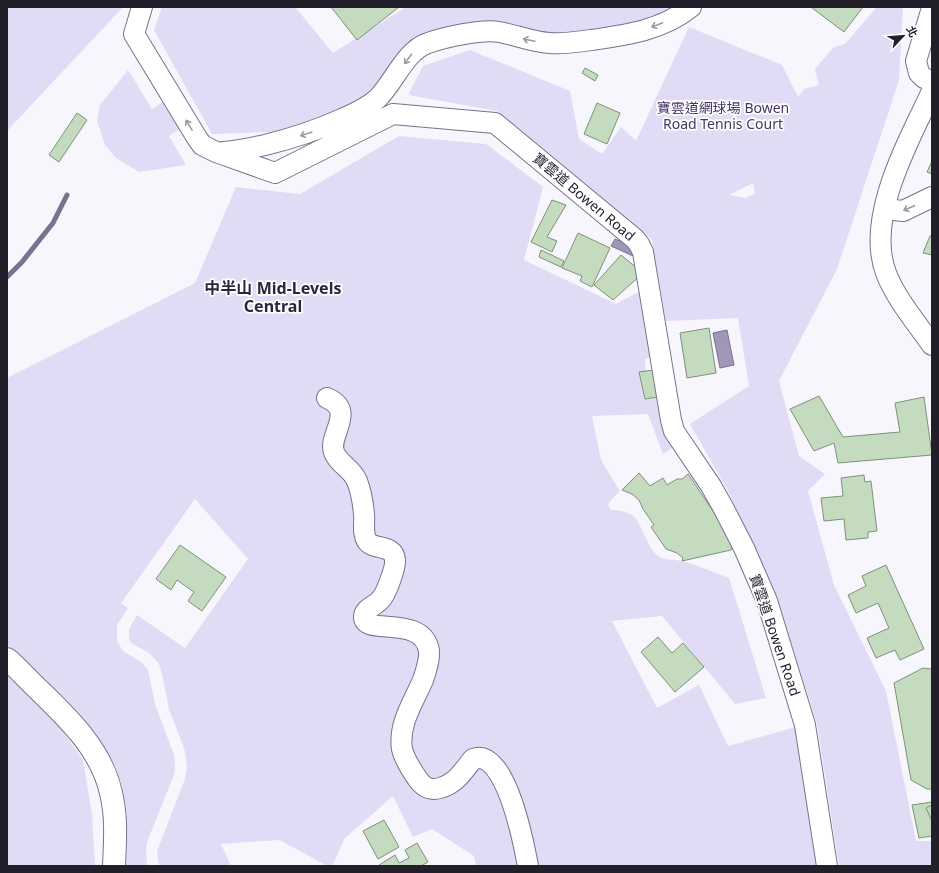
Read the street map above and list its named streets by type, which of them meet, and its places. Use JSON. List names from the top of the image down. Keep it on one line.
{"streets":{"street":["寶雲道 Bowen Road"]},"districts":["中半山 Mid-Levels Central"],"parks":["寶雲道網球場 Bowen Road Tennis Court"],"north":"top right"}
